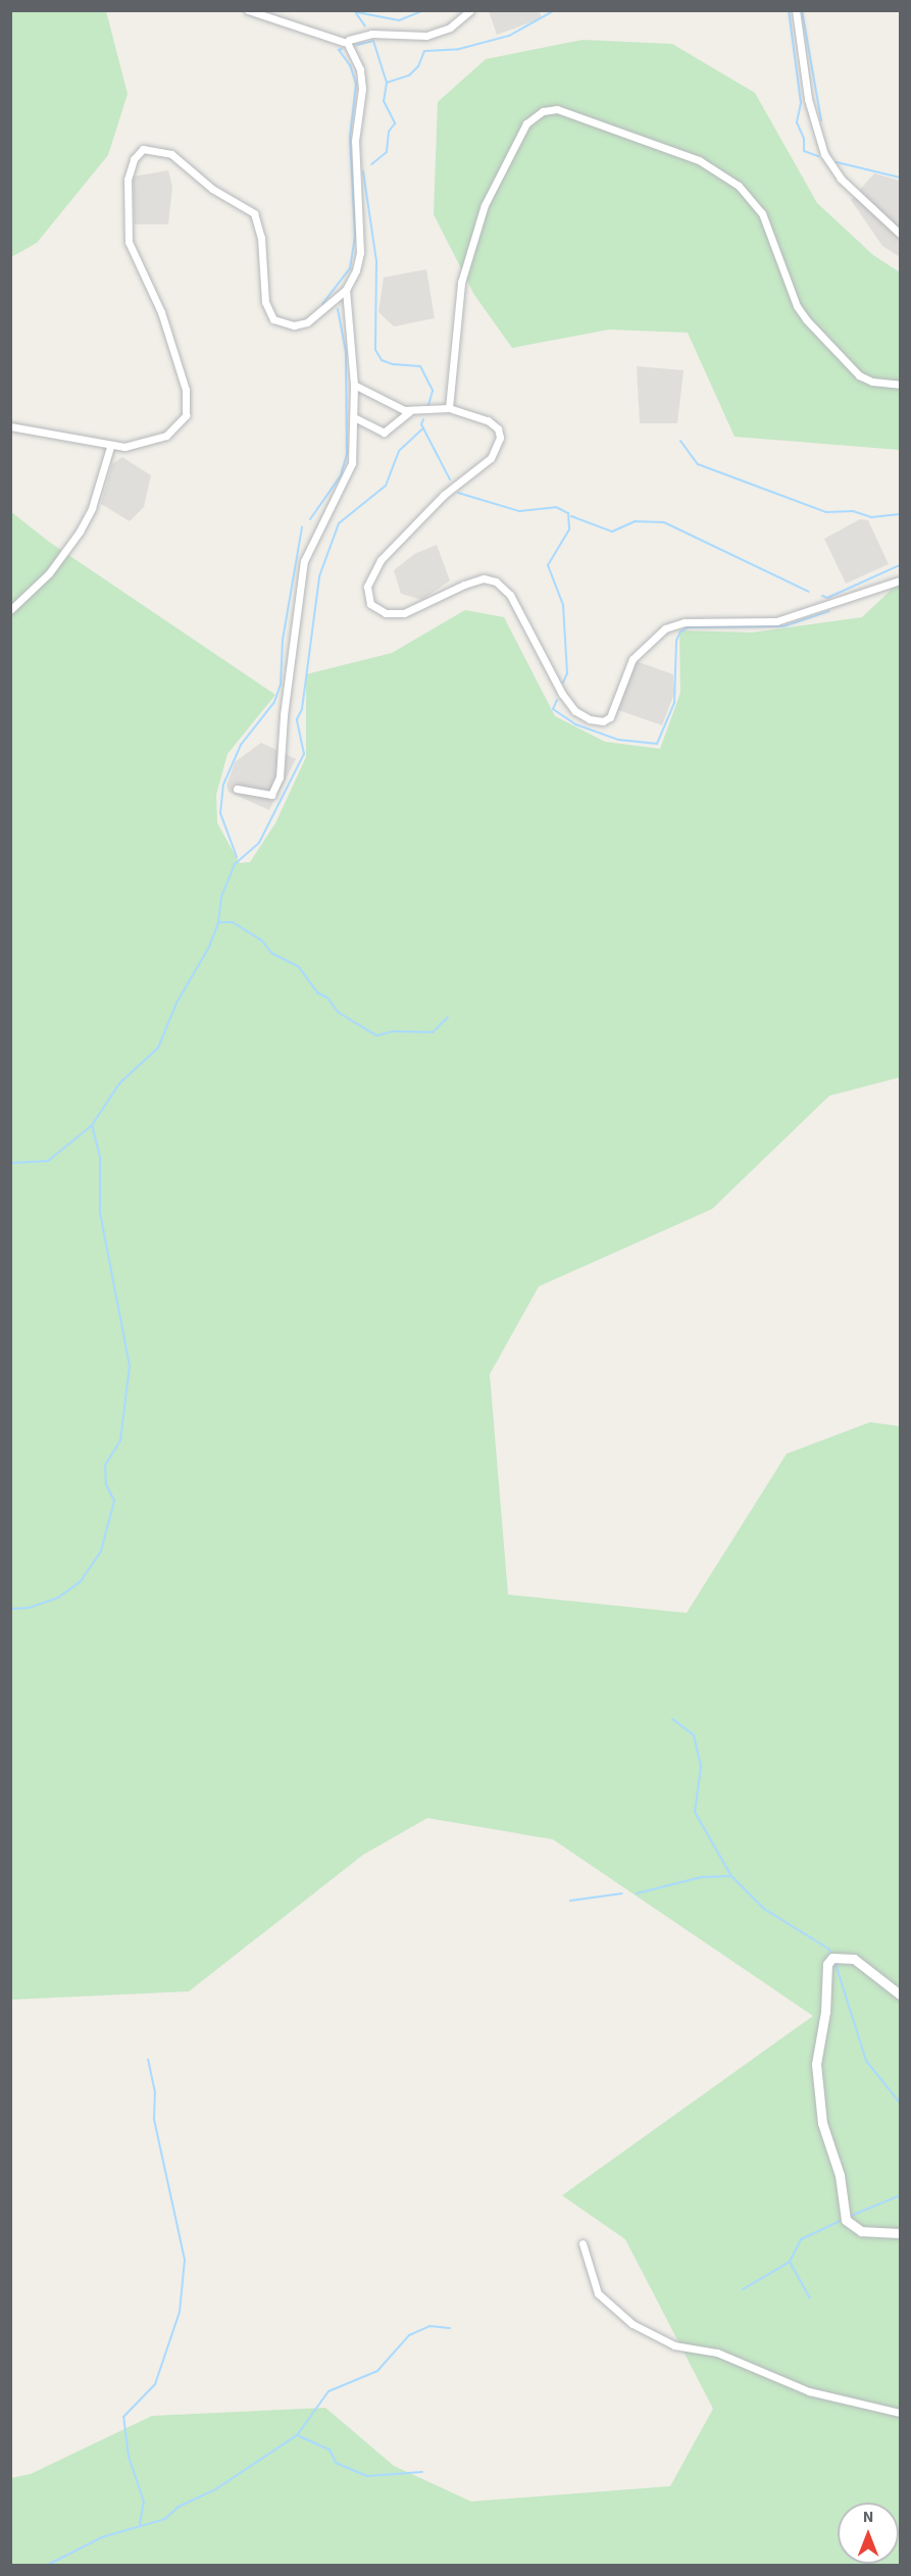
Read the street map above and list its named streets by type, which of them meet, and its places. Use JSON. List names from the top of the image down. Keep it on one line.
{"north":"top"}
